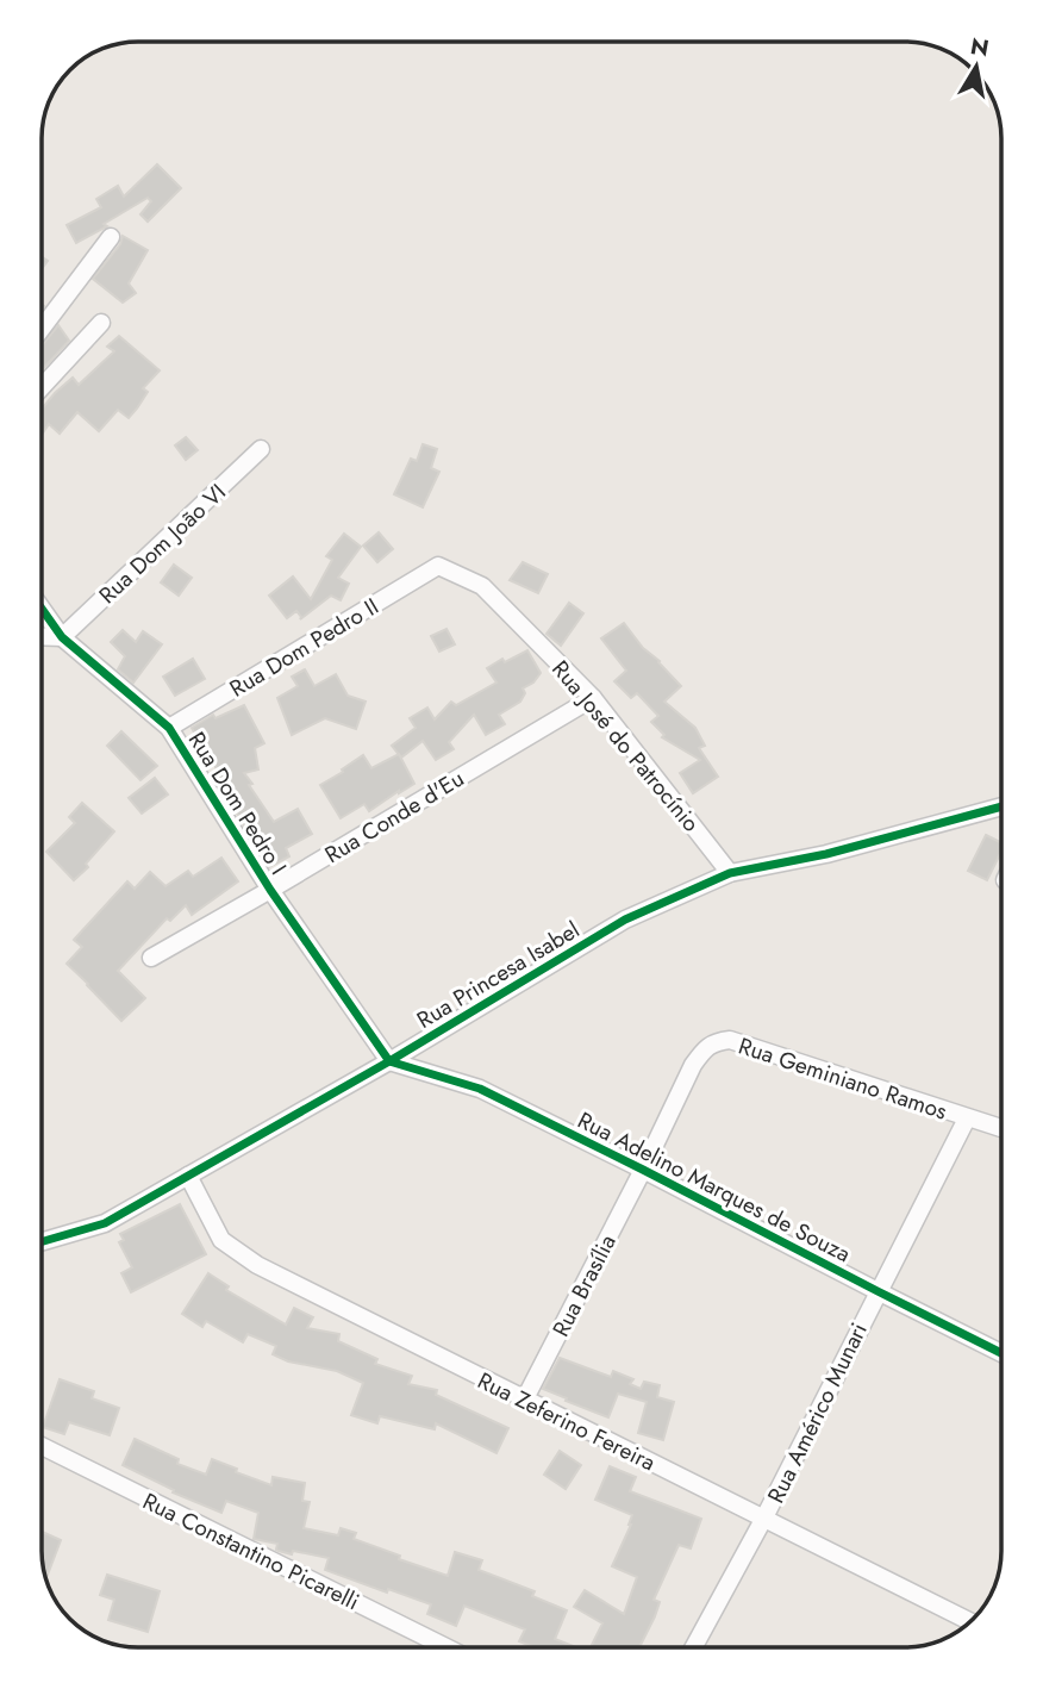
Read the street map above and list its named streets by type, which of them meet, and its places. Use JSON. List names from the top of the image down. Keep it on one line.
{"streets":{"street":["Rua Dom João VI","Rua Dom Pedro II","Rua José do Patrocínio","Rua Dom Pedro I","Rua Conde d'Eu","Rua Princesa Isabel","Rua Geminiano Ramos","Rua Adelino Marques de Souza","Rua Brasília","Rua Américo Munari","Rua Zeferino Fereira","Rua Constantino Picarelli"]},"crossings":[["Rua Dom João VI","Rua Dom Pedro I"],["Rua Dom Pedro II","Rua José do Patrocínio"],["Rua Dom Pedro II","Rua Dom Pedro I"],["Rua José do Patrocínio","Rua Conde d'Eu"],["Rua José do Patrocínio","Rua Princesa Isabel"],["Rua Dom Pedro I","Rua Conde d'Eu"],["Rua Dom Pedro I","Rua Princesa Isabel"],["Rua Dom Pedro I","Rua Adelino Marques de Souza"],["Rua Princesa Isabel","Rua Adelino Marques de Souza"],["Rua Princesa Isabel","Rua Zeferino Fereira"],["Rua Geminiano Ramos","Rua Adelino Marques de Souza"],["Rua Geminiano Ramos","Rua Brasília"],["Rua Geminiano Ramos","Rua Américo Munari"],["Rua Adelino Marques de Souza","Rua Brasília"],["Rua Adelino Marques de Souza","Rua Américo Munari"],["Rua Brasília","Rua Zeferino Fereira"],["Rua Américo Munari","Rua Zeferino Fereira"]],"north":"top"}
